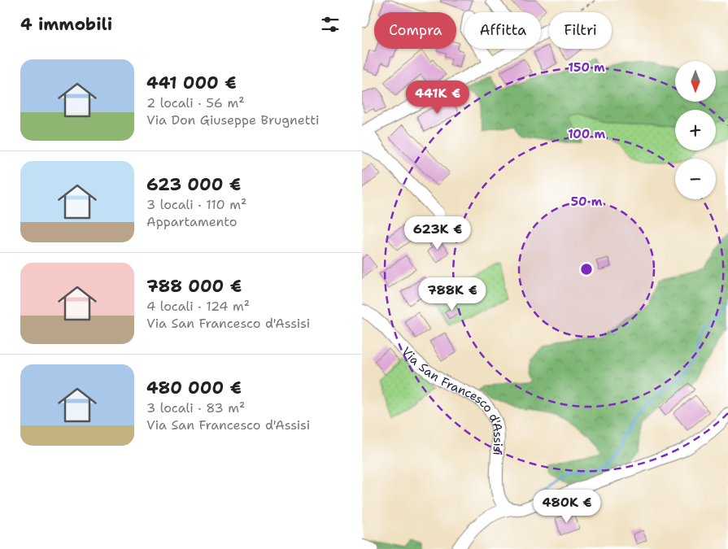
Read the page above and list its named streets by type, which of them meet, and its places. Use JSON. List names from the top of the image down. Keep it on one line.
{"streets":{"street":["Via San Francesco d'Assisi"]},"north":"bottom","page":{"heading":"4 immobili","chip":["Compra","Affitta","Filtri"],"list":[{"name":"441 000 €","note":"2 locali · 56 m² · Via Don Giuseppe Brugnetti"},{"name":"623 000 €","note":"3 locali · 110 m² · Appartamento"},{"name":"788 000 €","note":"4 locali · 124 m² · Via San Francesco d'Assisi"},{"name":"480 000 €","note":"3 locali · 83 m² · Via San Francesco d'Assisi"}],"map_buttons":["+","−"],"price":["441K €","623K €","788K €","480K €"]},"rings":["150 m","100 m","50 m"]}
